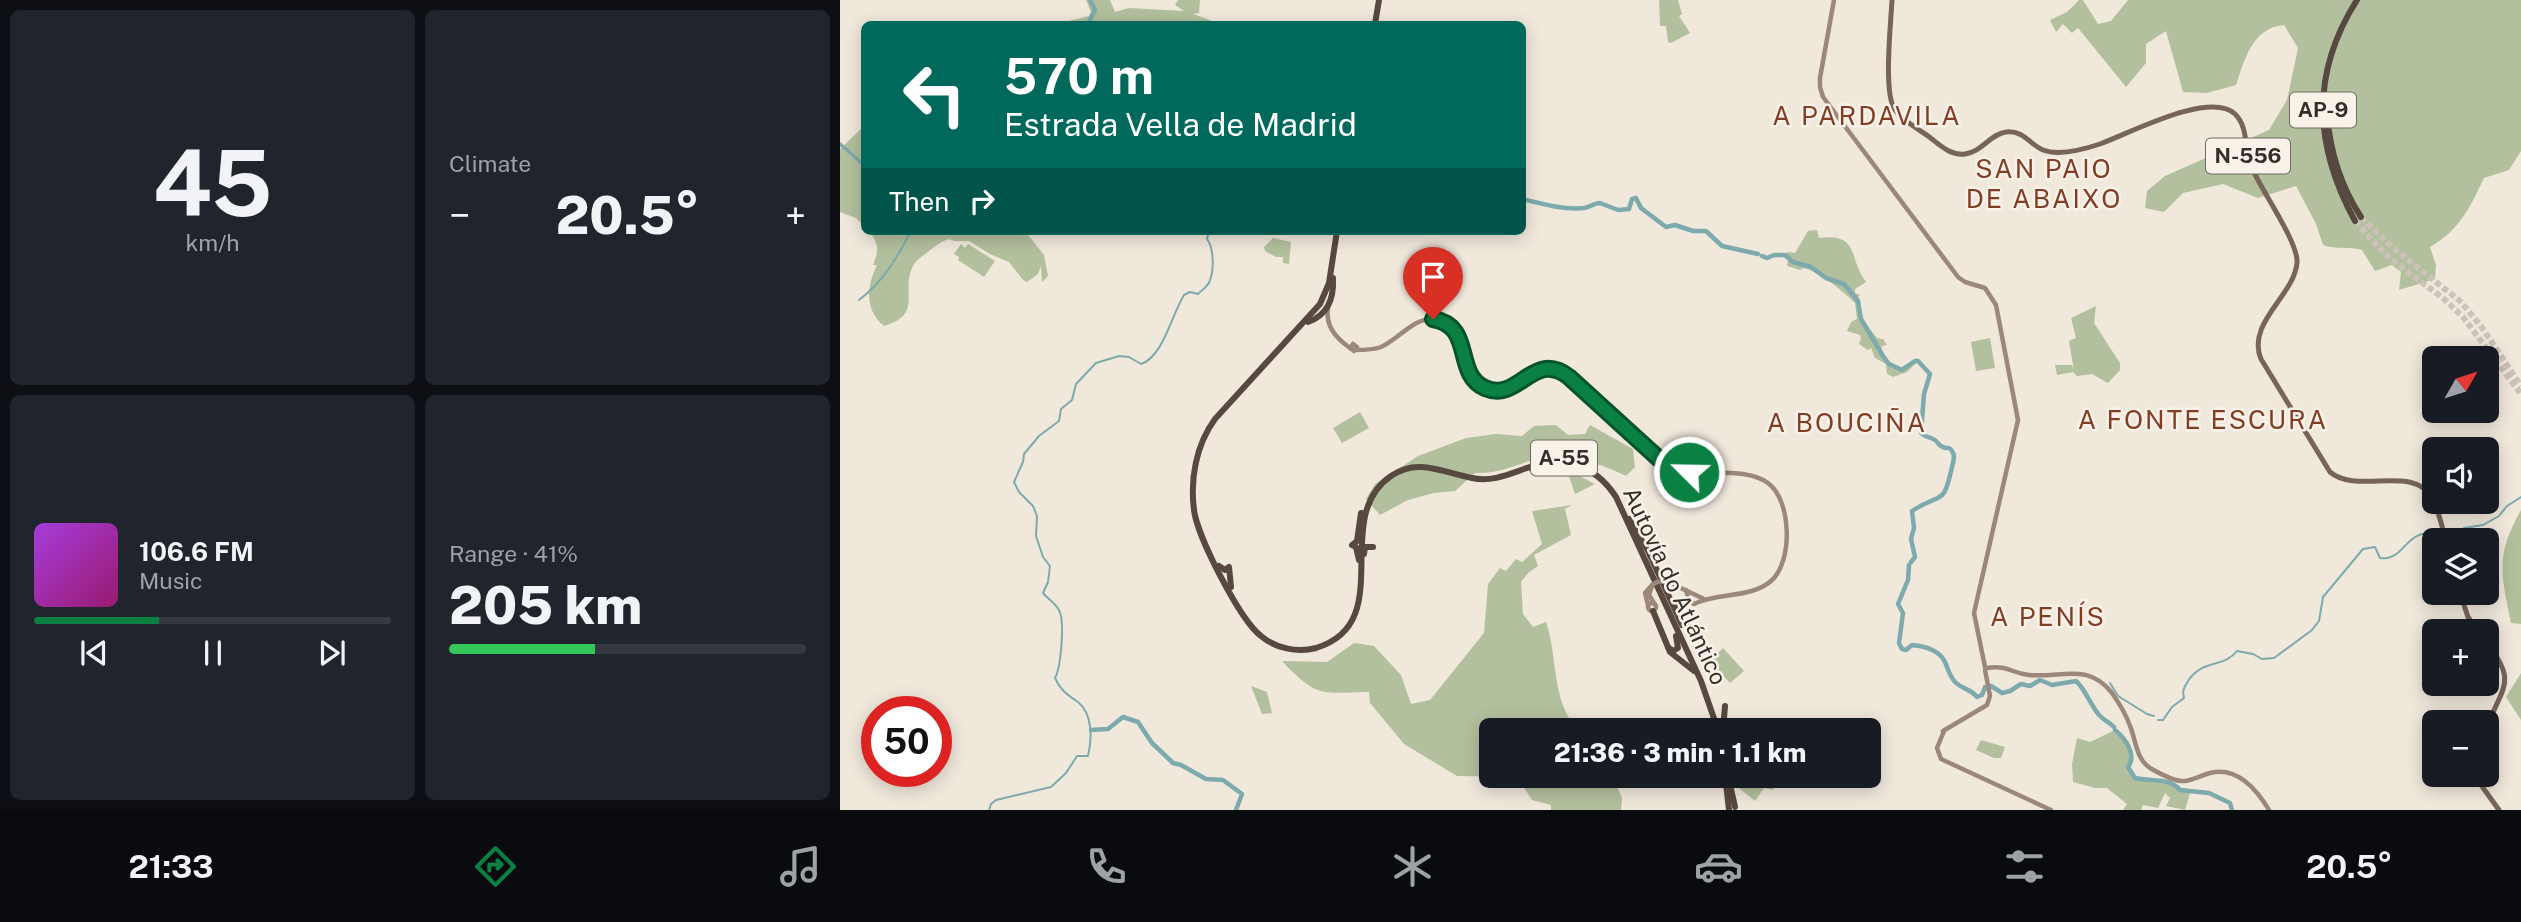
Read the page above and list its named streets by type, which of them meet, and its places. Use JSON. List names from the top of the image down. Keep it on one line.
{"streets":{"highway":["AP-9","A-55","Autovía do Atlántico"],"main road":["N-556"]},"crossings":[["A-55","Autovía do Atlántico"]],"districts":["A PARDAVILA","SAN PAIO DE ABAIXO","A FONTE ESCURA","A BOUCIÑA","A PENÍS"],"north":"top right","page":{"tile":[["45","km/h"],"Climate",["Range · 41%","205 km"]],"turn":["570 m","Estrada Vella de Madrid"],"then":"Then","heat":["−","20.5°","+"],"map_buttons":["+","−"],"song":["106.6 FM","Music"],"limit":"50","trip":"21:36 · 3 min · 1.1 km","tabs":["21:33","20.5°"]}}
